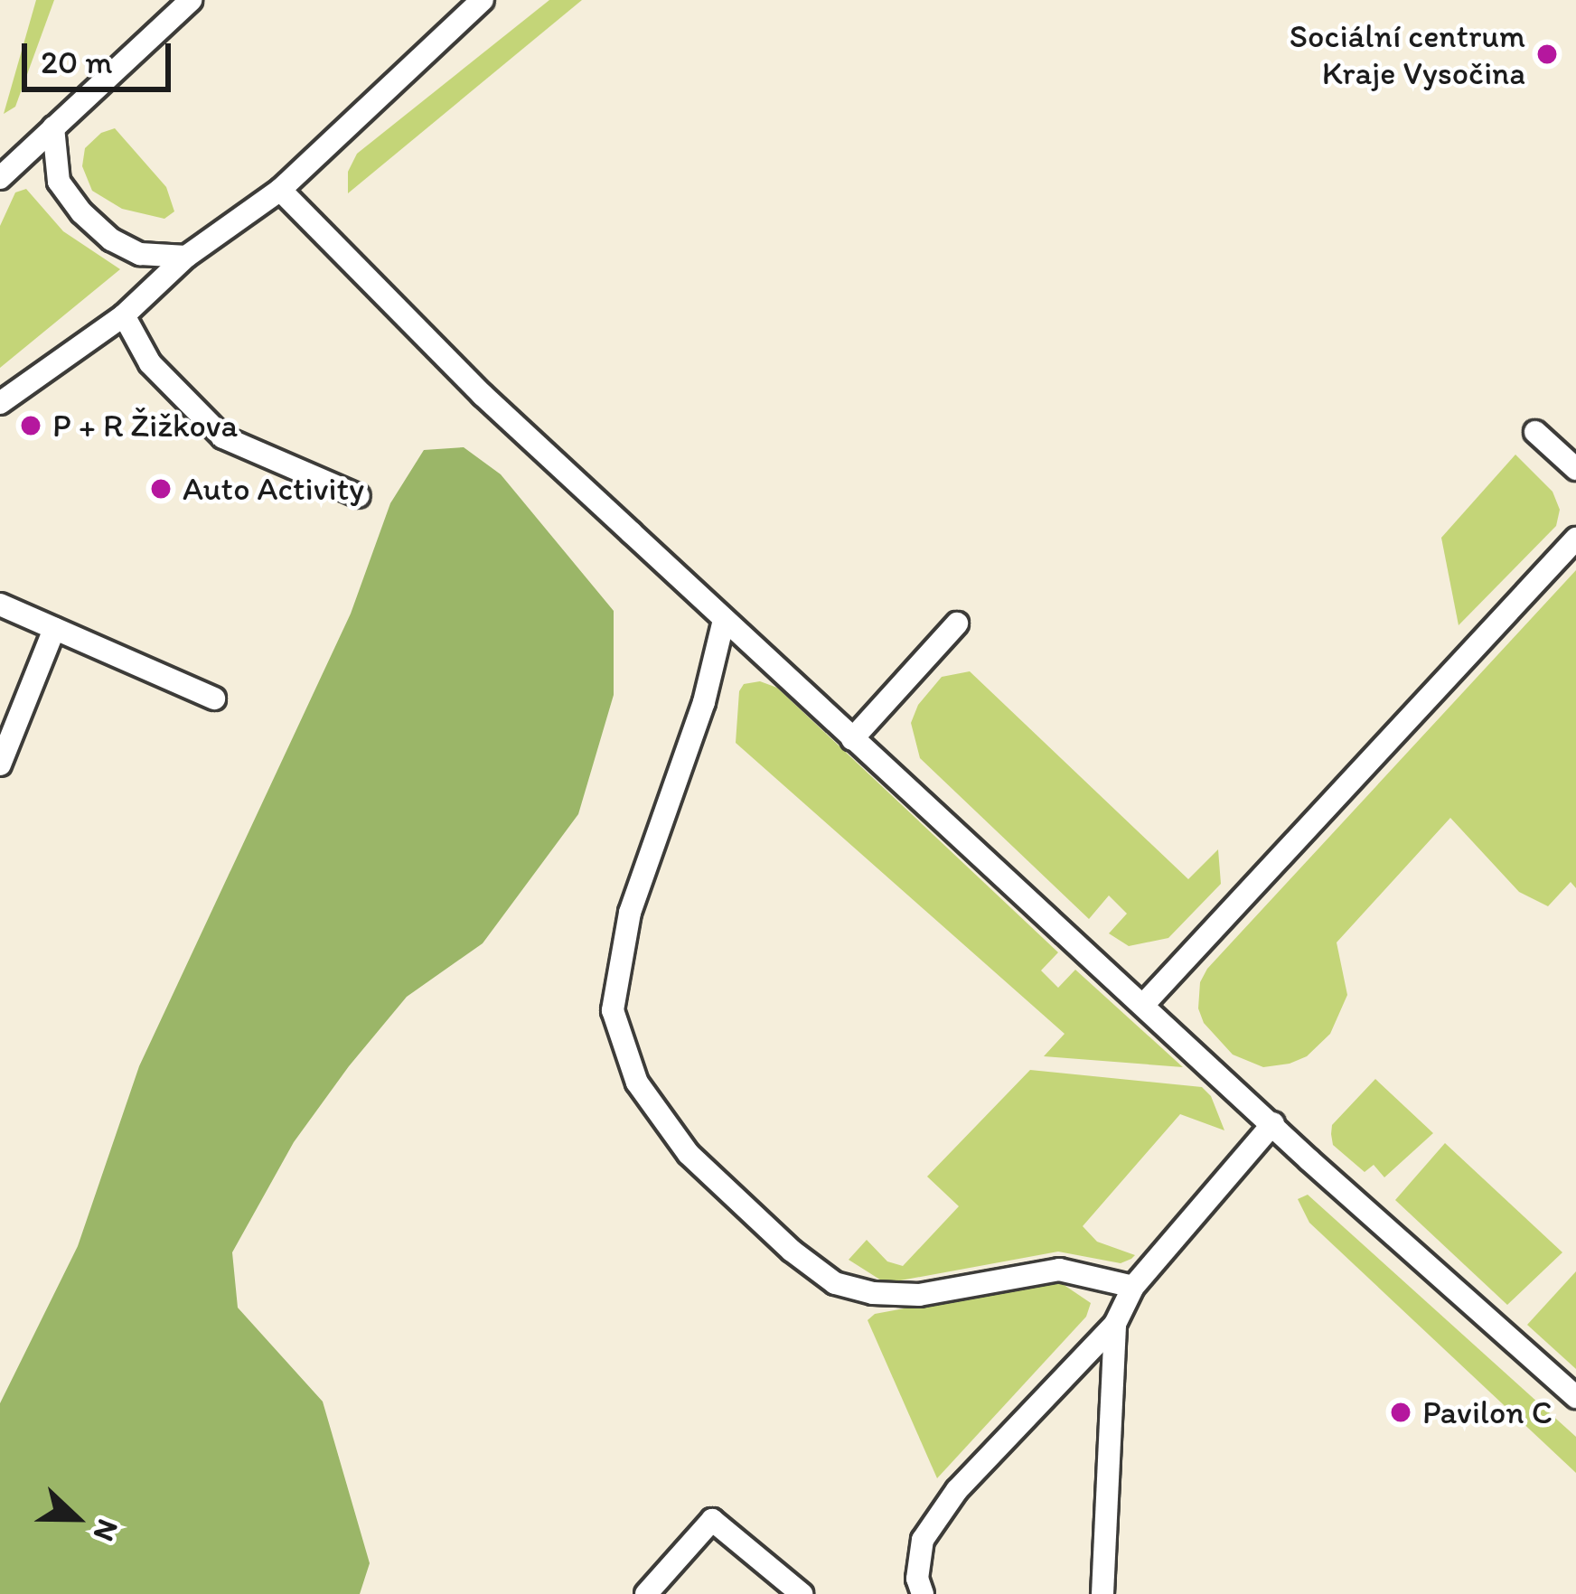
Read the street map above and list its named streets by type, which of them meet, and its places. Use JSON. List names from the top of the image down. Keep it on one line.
{"places":["Sociální centrum Kraje Vysočina","P + R Žižkova","Auto Activity","Pavilon C"],"scale_bar":"20 m","north":"right"}
